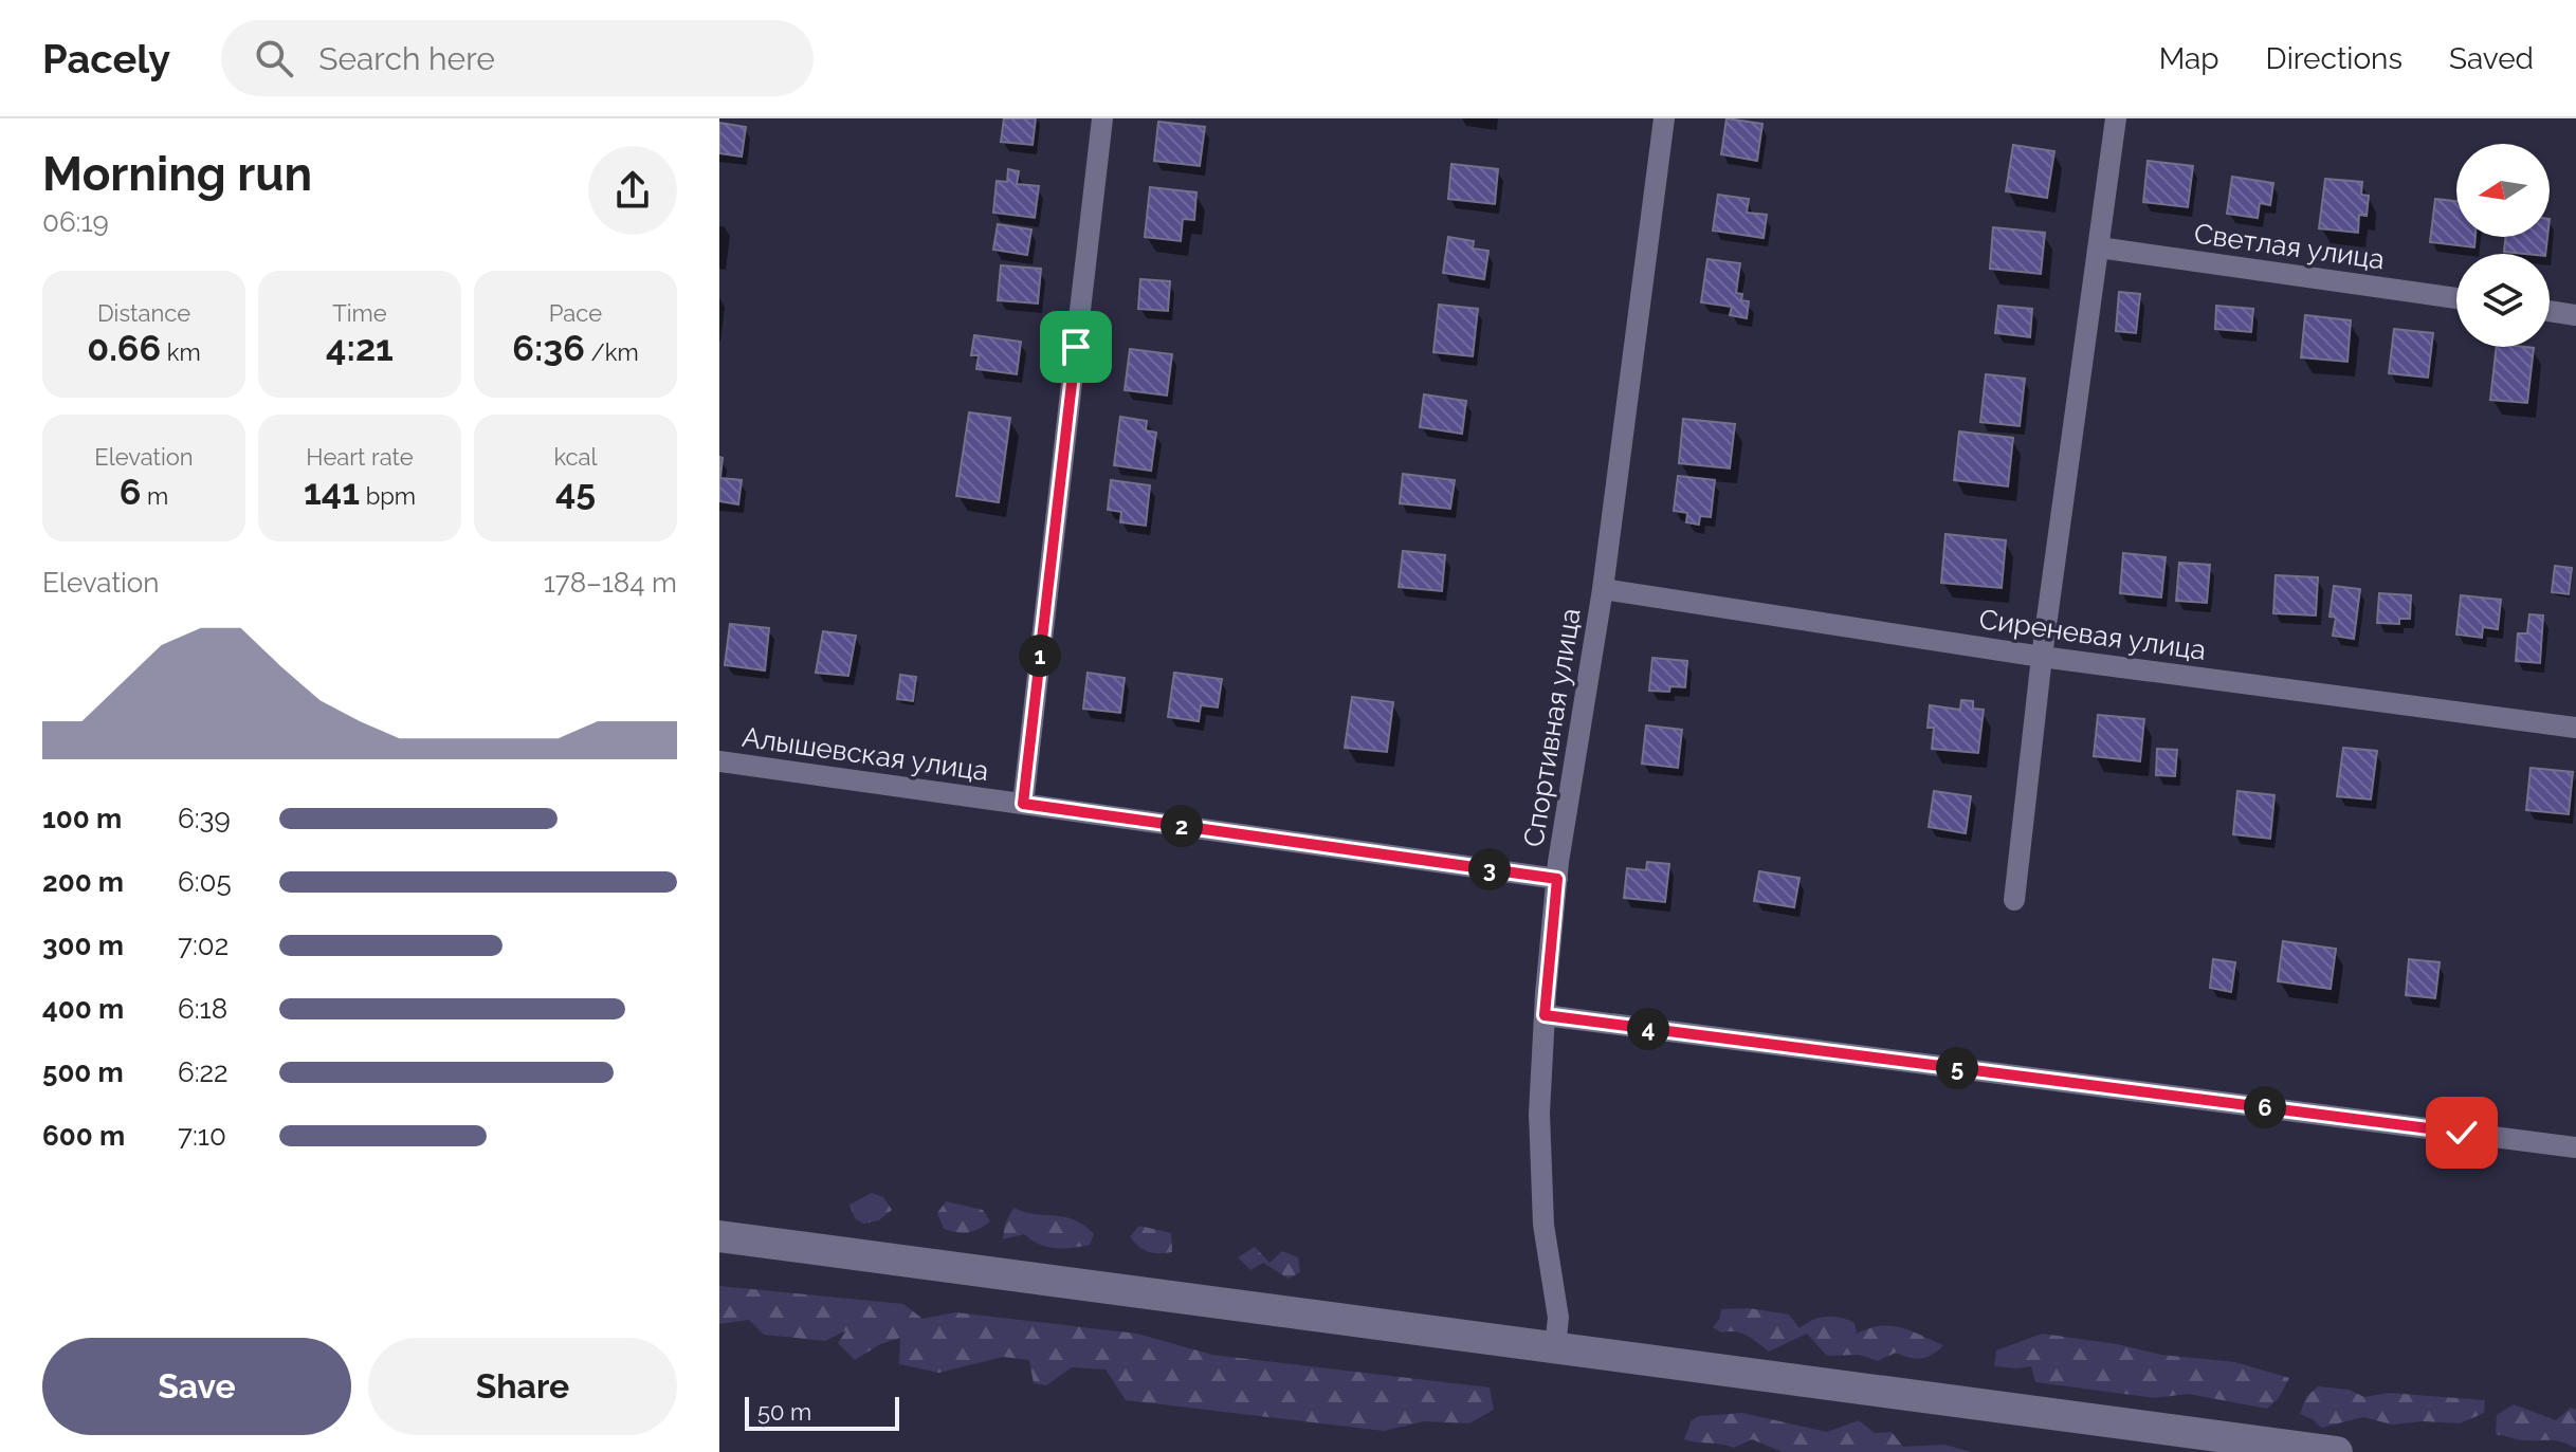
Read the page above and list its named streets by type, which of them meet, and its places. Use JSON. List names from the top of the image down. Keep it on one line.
{"streets":{"street":["Светлая улица","Сиреневая улица","Спортивная улица","Алышевская улица"]},"crossings":[["Сиреневая улица","Спортивная улица"],["Спортивная улица","Алышевская улица"]],"scale_bar":"50 m","north":"left","page":{"header":"Pacely","search":"Search here","nav":["Map","Directions","Saved"],"heading":["Morning run","06:19"],"stats":[["Distance","0.66 km"],["Time","4:21"],["Pace","6:36 /km"],["Elevation","6 m"],["Heart rate","141 bpm"],["kcal","45"]],"chart":["Elevation","178–184 m"],"pins":["1","2","3","4","5","6"],"list":[{"name":"100 m","note":"6:39"},{"name":"200 m","note":"6:05"},{"name":"300 m","note":"7:02"},{"name":"400 m","note":"6:18"},{"name":"500 m","note":"6:22"},{"name":"600 m","note":"7:10"}],"buttons":["Save","Share"],"scale":"50 m"}}
